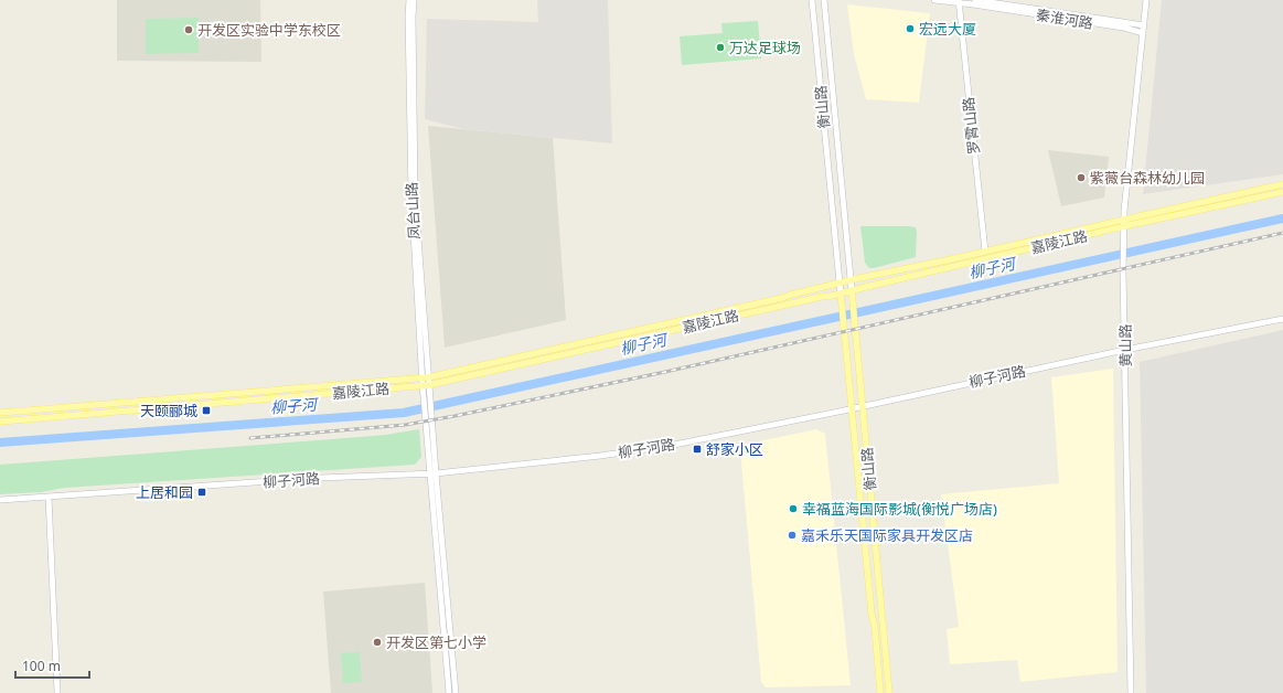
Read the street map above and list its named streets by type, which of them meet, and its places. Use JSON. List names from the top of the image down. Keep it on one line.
{"streets":{"main road":["衡山路","嘉陵江路"],"street":["秦淮河路","罗霄山路","凤台山路","黄山路","柳子河路"]},"crossings":[["秦淮河路","罗霄山路"],["秦淮河路","黄山路"],["衡山路","嘉陵江路"],["衡山路","柳子河路"],["罗霄山路","嘉陵江路"],["凤台山路","嘉陵江路"],["凤台山路","柳子河路"],["嘉陵江路","黄山路"],["黄山路","柳子河路"]],"water":["柳子河"],"places":{"other":["宏远大厦","开发区实验中学东校区","万达足球场","紫薇台森林幼儿园","幸福蓝海国际影城(衡悦广场店)","嘉禾乐天国际家具开发区店","开发区第七小学"],"transit":["天颐郦城","舒家小区","上居和园"]},"scale_bar":"100 m"}
